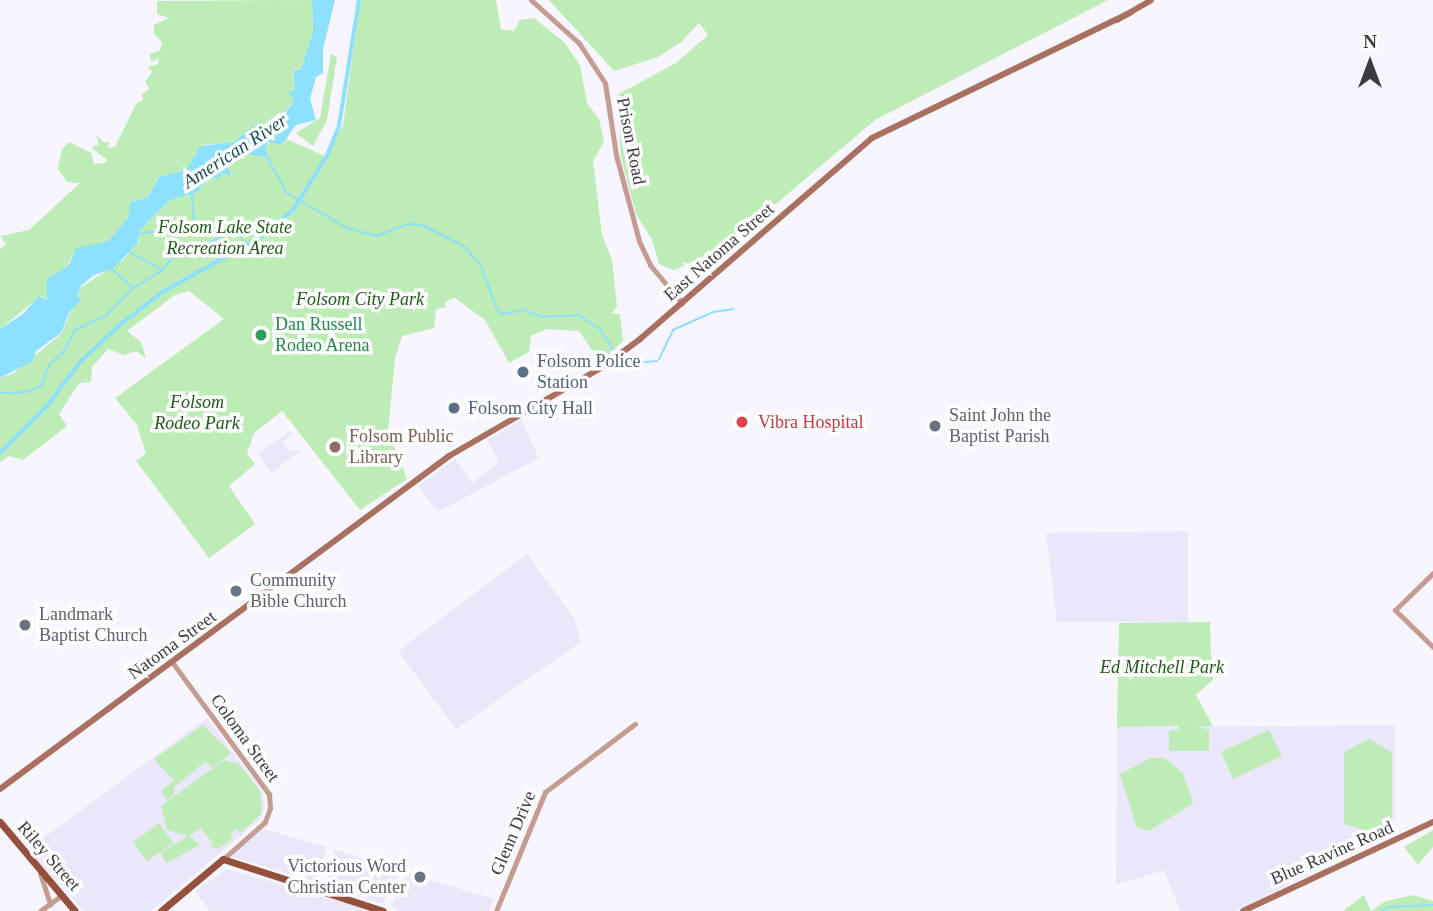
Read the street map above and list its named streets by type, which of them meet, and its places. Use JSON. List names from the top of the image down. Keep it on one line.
{"streets":{"main road":["East Natoma Street","Natoma Street","Blue Ravine Road","Riley Street"],"street":["Prison Road","Coloma Street","Glenn Drive"]},"crossings":[["Prison Road","East Natoma Street"],["East Natoma Street","Natoma Street"],["Natoma Street","Coloma Street"]],"water":["American River"],"parks":["Folsom Lake State Recreation Area","Folsom City Park","Folsom Rodeo Park","Ed Mitchell Park"],"places":["Dan Russell Rodeo Arena","Folsom Police Station","Folsom City Hall","Vibra Hospital","Saint John the Baptist Parish","Folsom Public Library","Community Bible Church","Landmark Baptist Church","Victorious Word Christian Center"],"north":"top"}
